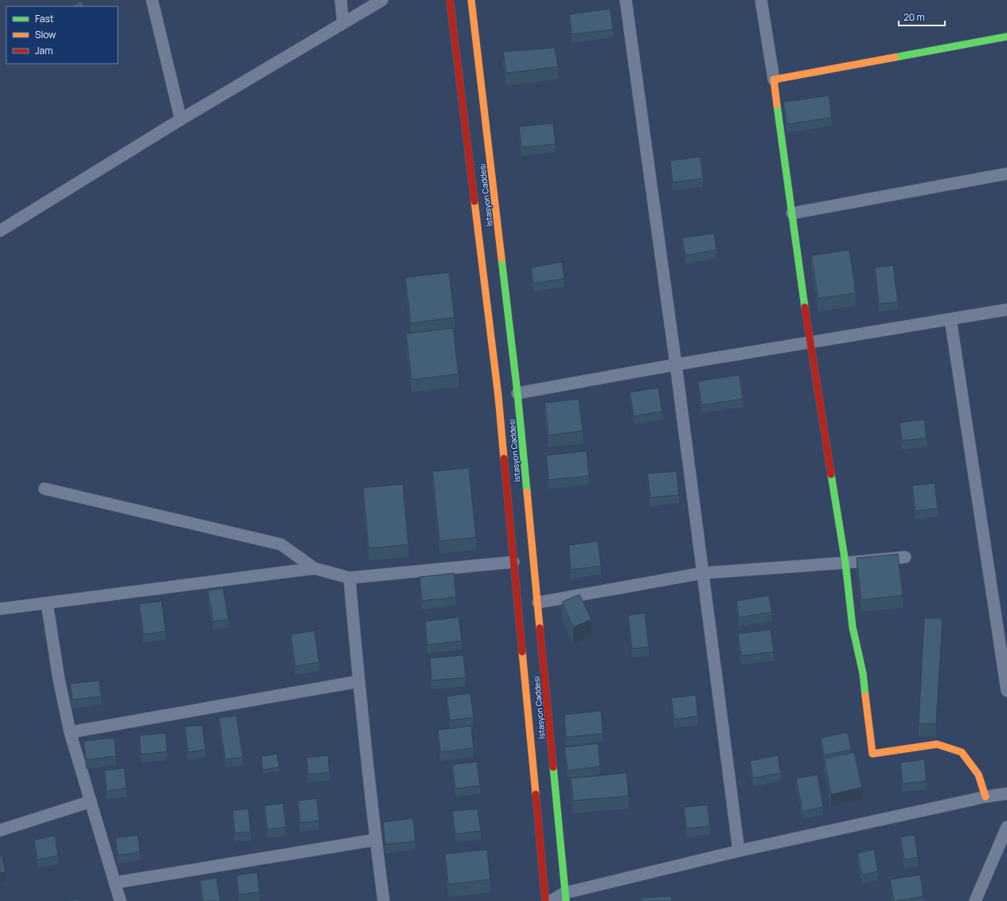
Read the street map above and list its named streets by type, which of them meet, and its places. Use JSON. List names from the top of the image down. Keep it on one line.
{"streets":{"main road":["İstasyon Caddesi"]},"legend":["Fast","Slow","Jam"],"scale_bar":"20 m"}
